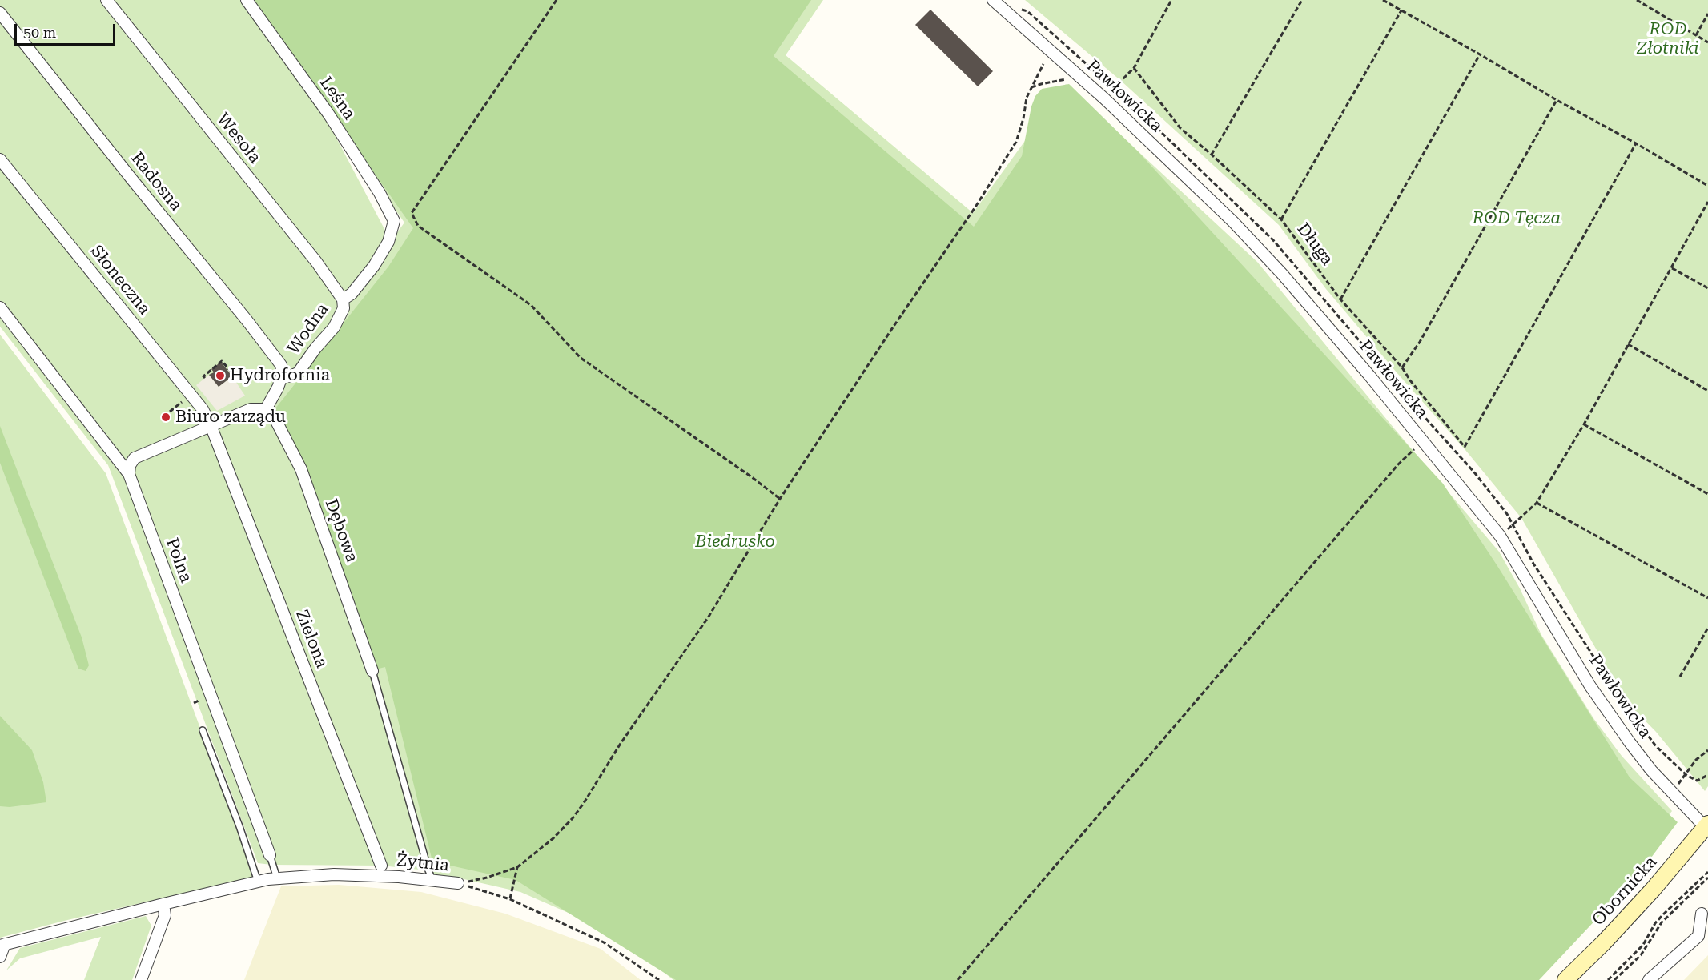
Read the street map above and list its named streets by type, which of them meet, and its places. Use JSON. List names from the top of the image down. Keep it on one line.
{"streets":{"main road":["Obornicka"],"street":["Pawłowicka","Leśna","Wesoła","Radosna","Słoneczna","Wodna","Dębowa","Polna","Zielona","Żytnia"],"path":["Długa"]},"crossings":[["Pawłowicka","Obornicka"],["Leśna","Wodna"],["Wesoła","Wodna"],["Radosna","Wodna"],["Słoneczna","Zielona"],["Wodna","Dębowa"]],"parks":["ROD Złotniki","ROD Tęcza","Biedrusko"],"places":["Hydrofornia","Biuro zarządu"],"scale_bar":"50 m"}
